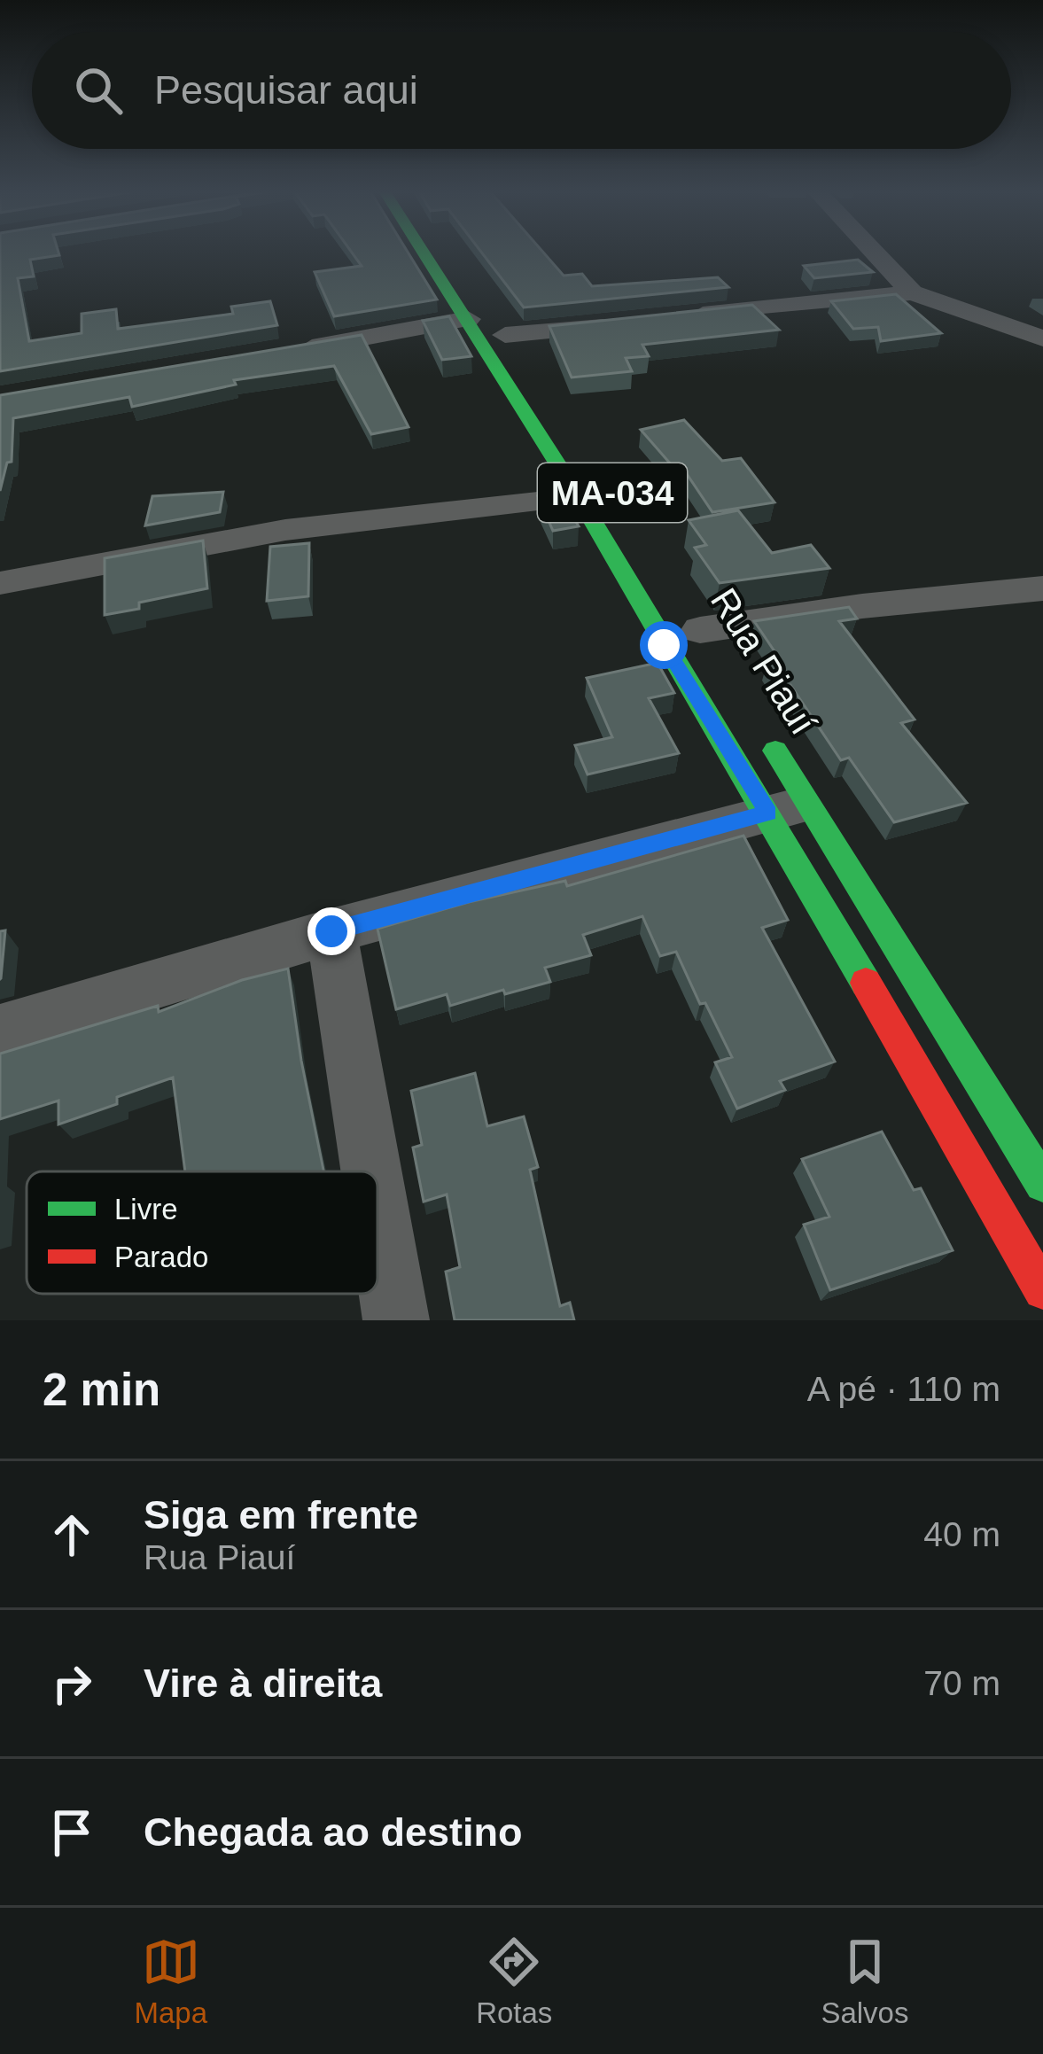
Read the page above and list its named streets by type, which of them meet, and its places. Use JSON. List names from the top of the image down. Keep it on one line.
{"streets":{"main road":["MA-034","Rua Piauí"]},"crossings":[["MA-034","Rua Piauí"]],"legend":["Livre","Parado"],"page":{"search":"Pesquisar aqui","heading":["2 min","A pé · 110 m"],"list":[["Siga em frente","Rua Piauí","40 m"],["Vire à direita","70 m"],"Chegada ao destino"],"nav":["Mapa","Rotas","Salvos"]}}
